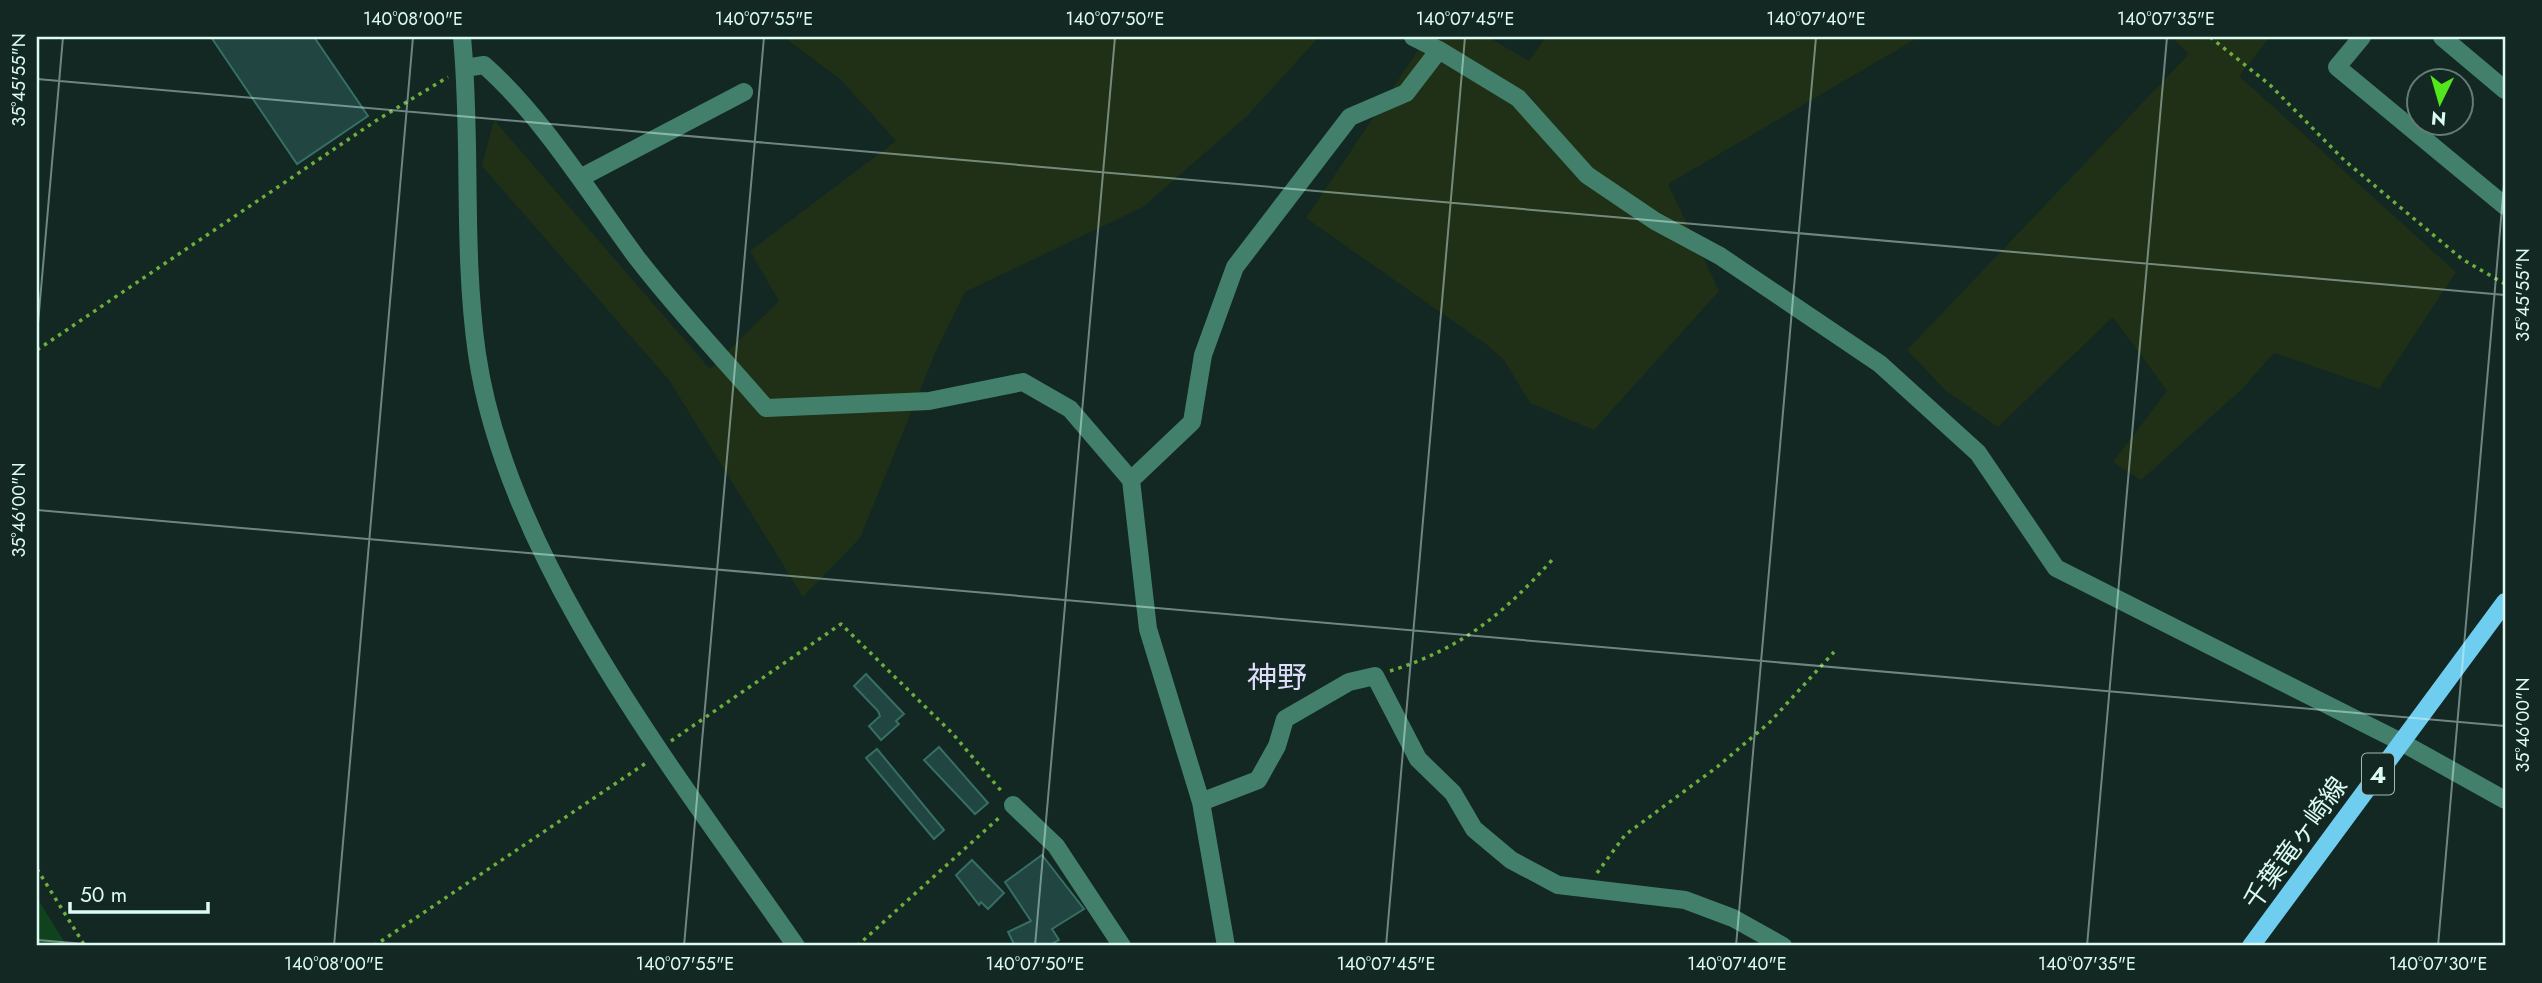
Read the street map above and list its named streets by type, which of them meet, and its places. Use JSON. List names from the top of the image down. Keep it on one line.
{"streets":{"main road":["4","千葉竜ヶ崎線"]},"districts":["神野"],"scale_bar":"50 m","north":"bottom","coordinates":["140°08'00\"E","140°07'55\"E","140°07'50\"E","140°07'45\"E","140°07'40\"E","140°07'35\"E","35°45'55\"N","35°46'00\"N","140°07'30\"E"]}
